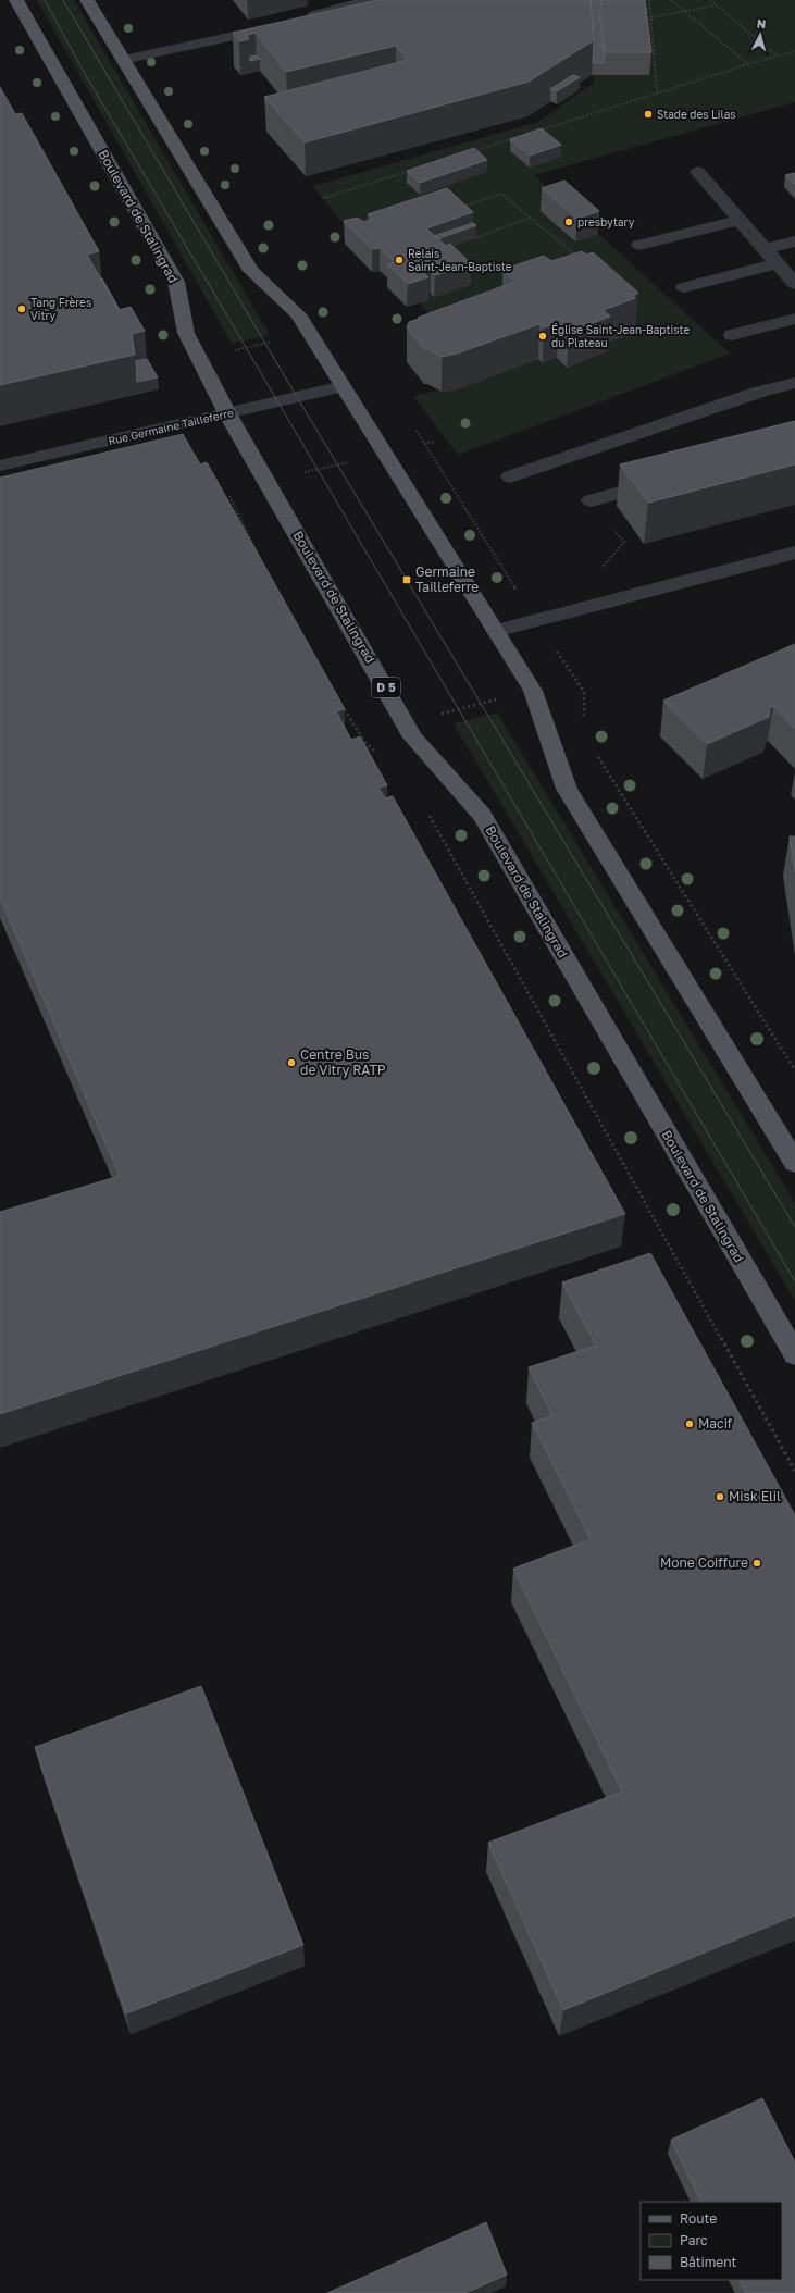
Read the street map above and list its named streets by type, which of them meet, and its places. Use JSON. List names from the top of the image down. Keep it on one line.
{"streets":{"main road":["Boulevard de Stalingrad","D 5"],"street":["Rue Germaine Tailleferre"]},"crossings":[["Boulevard de Stalingrad","Rue Germaine Tailleferre"]],"places":{"other":["Stade des Lilas","presbytary","Relais Saint-Jean-Baptiste","Tang Frères Vitry","Église Saint-Jean-Baptiste du Plateau","Centre Bus de Vitry RATP","Macif","Misk Elil","Mone Coiffure"],"transit":["Germaine Tailleferre"]},"legend":["Route","Parc","Bâtiment"],"north":"top"}
